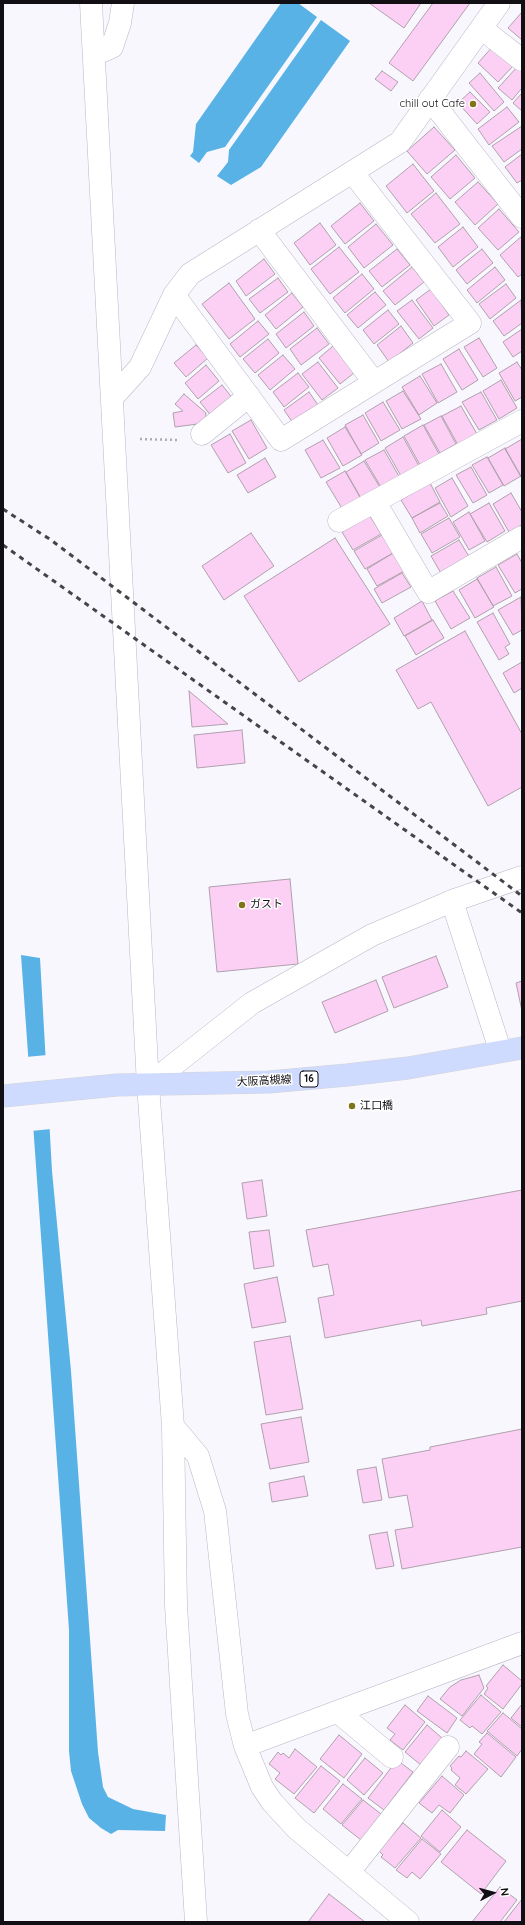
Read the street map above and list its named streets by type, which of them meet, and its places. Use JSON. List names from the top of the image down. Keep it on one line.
{"streets":{"main road":["16","大阪高槻線"]},"places":["chill out Cafe","ガスト","江口橋"],"north":"right"}
